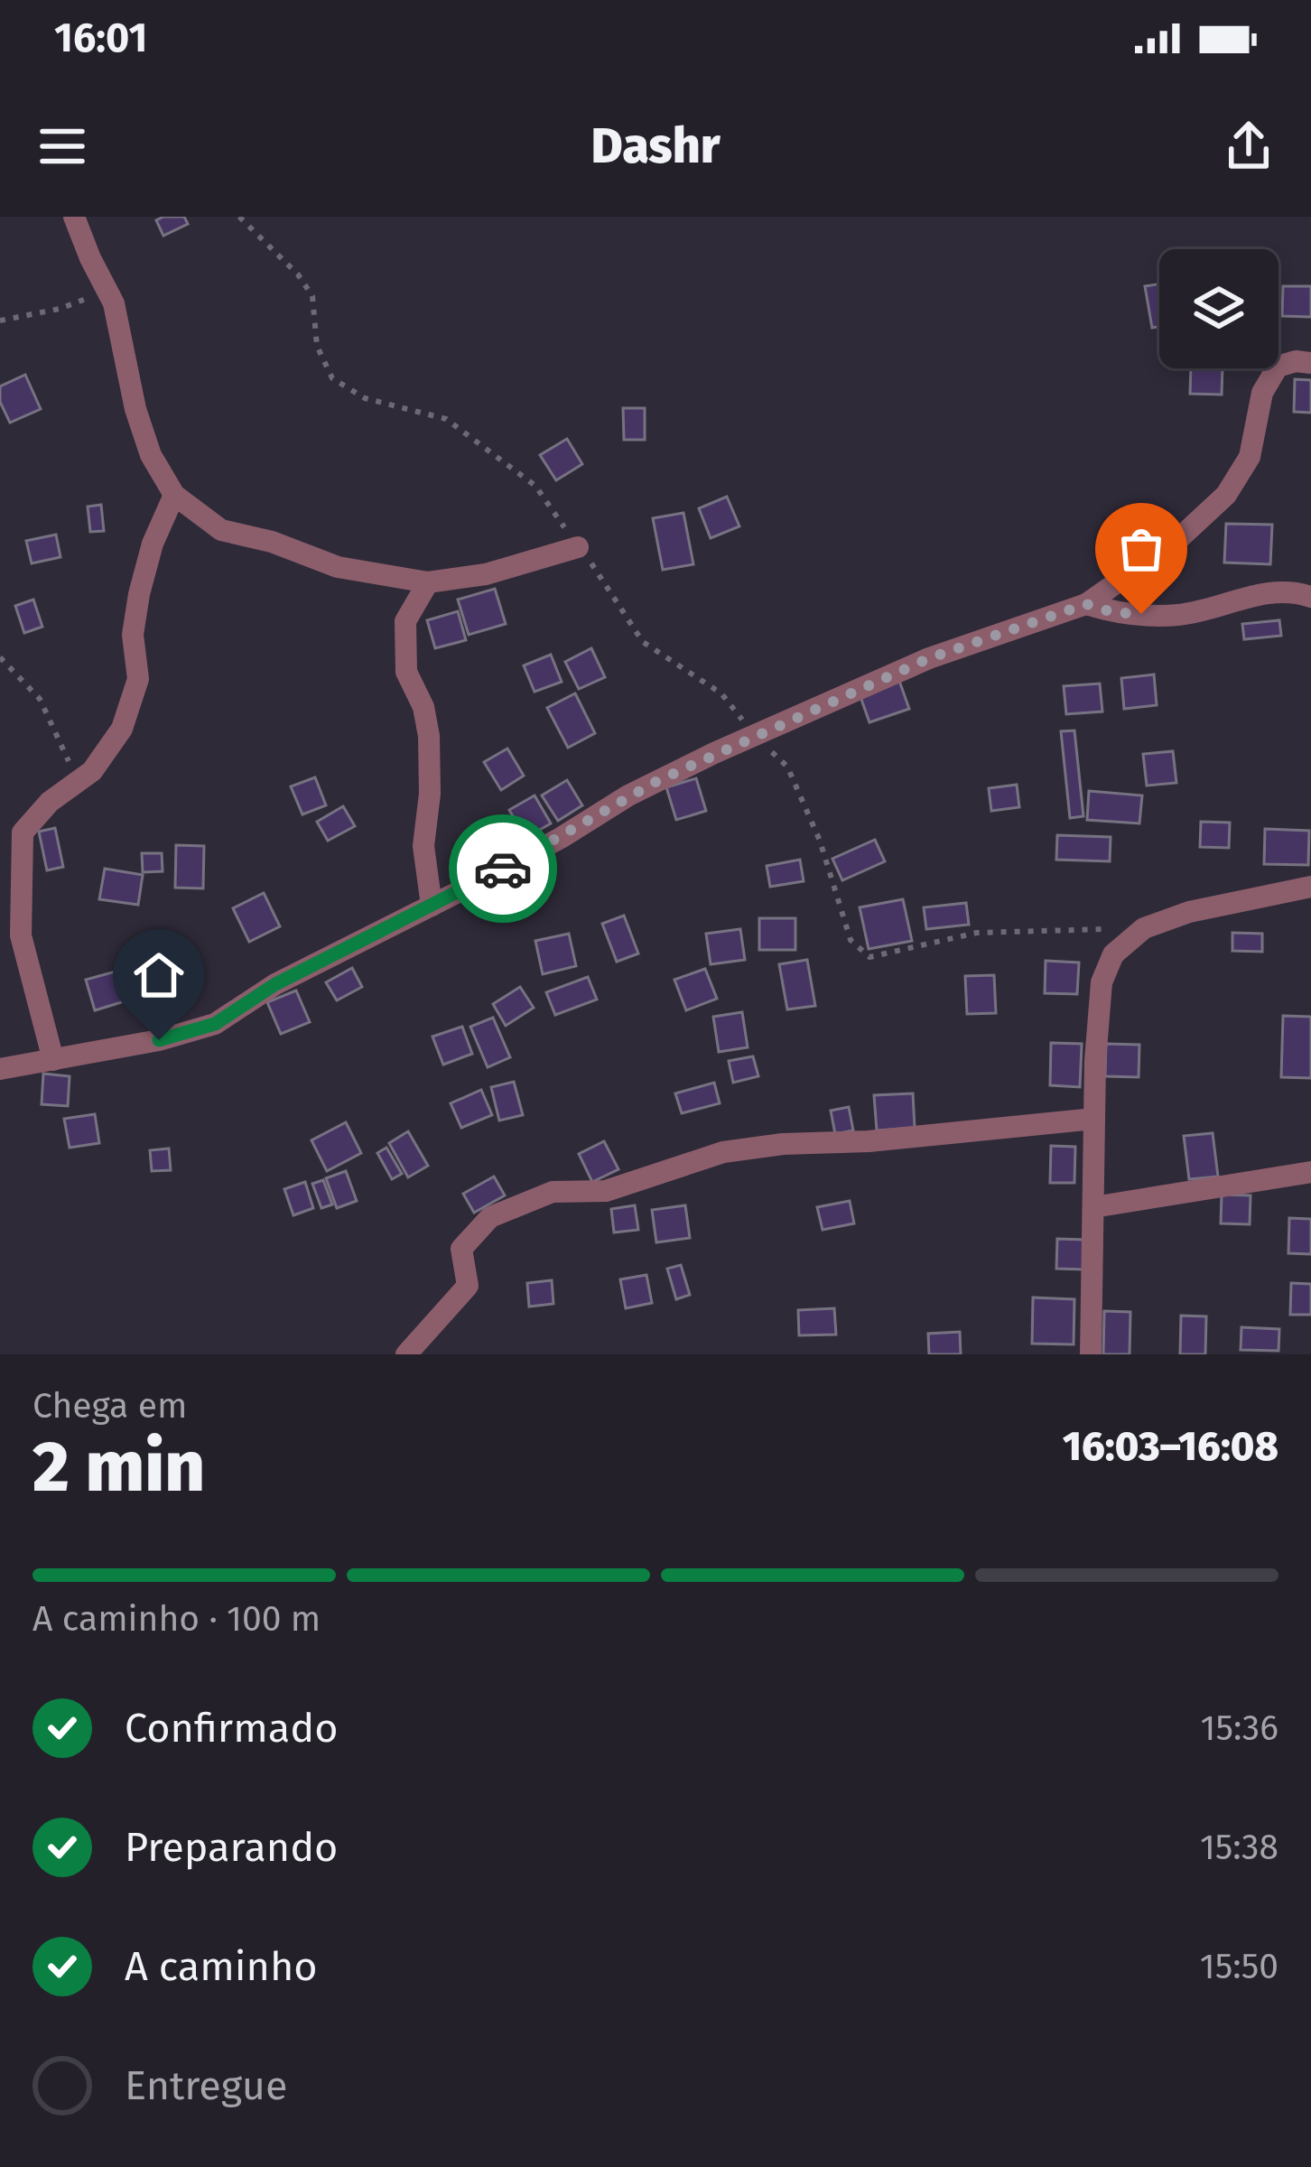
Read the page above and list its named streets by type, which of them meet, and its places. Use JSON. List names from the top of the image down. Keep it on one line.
{"page":{"status":"16:01","header":"Dashr","heading":["2 min","Chega em","16:03–16:08"],"bar":"A caminho · 100 m","list":[["Confirmado","15:36"],["Preparando","15:38"],["A caminho","15:50"],"Entregue"]}}
